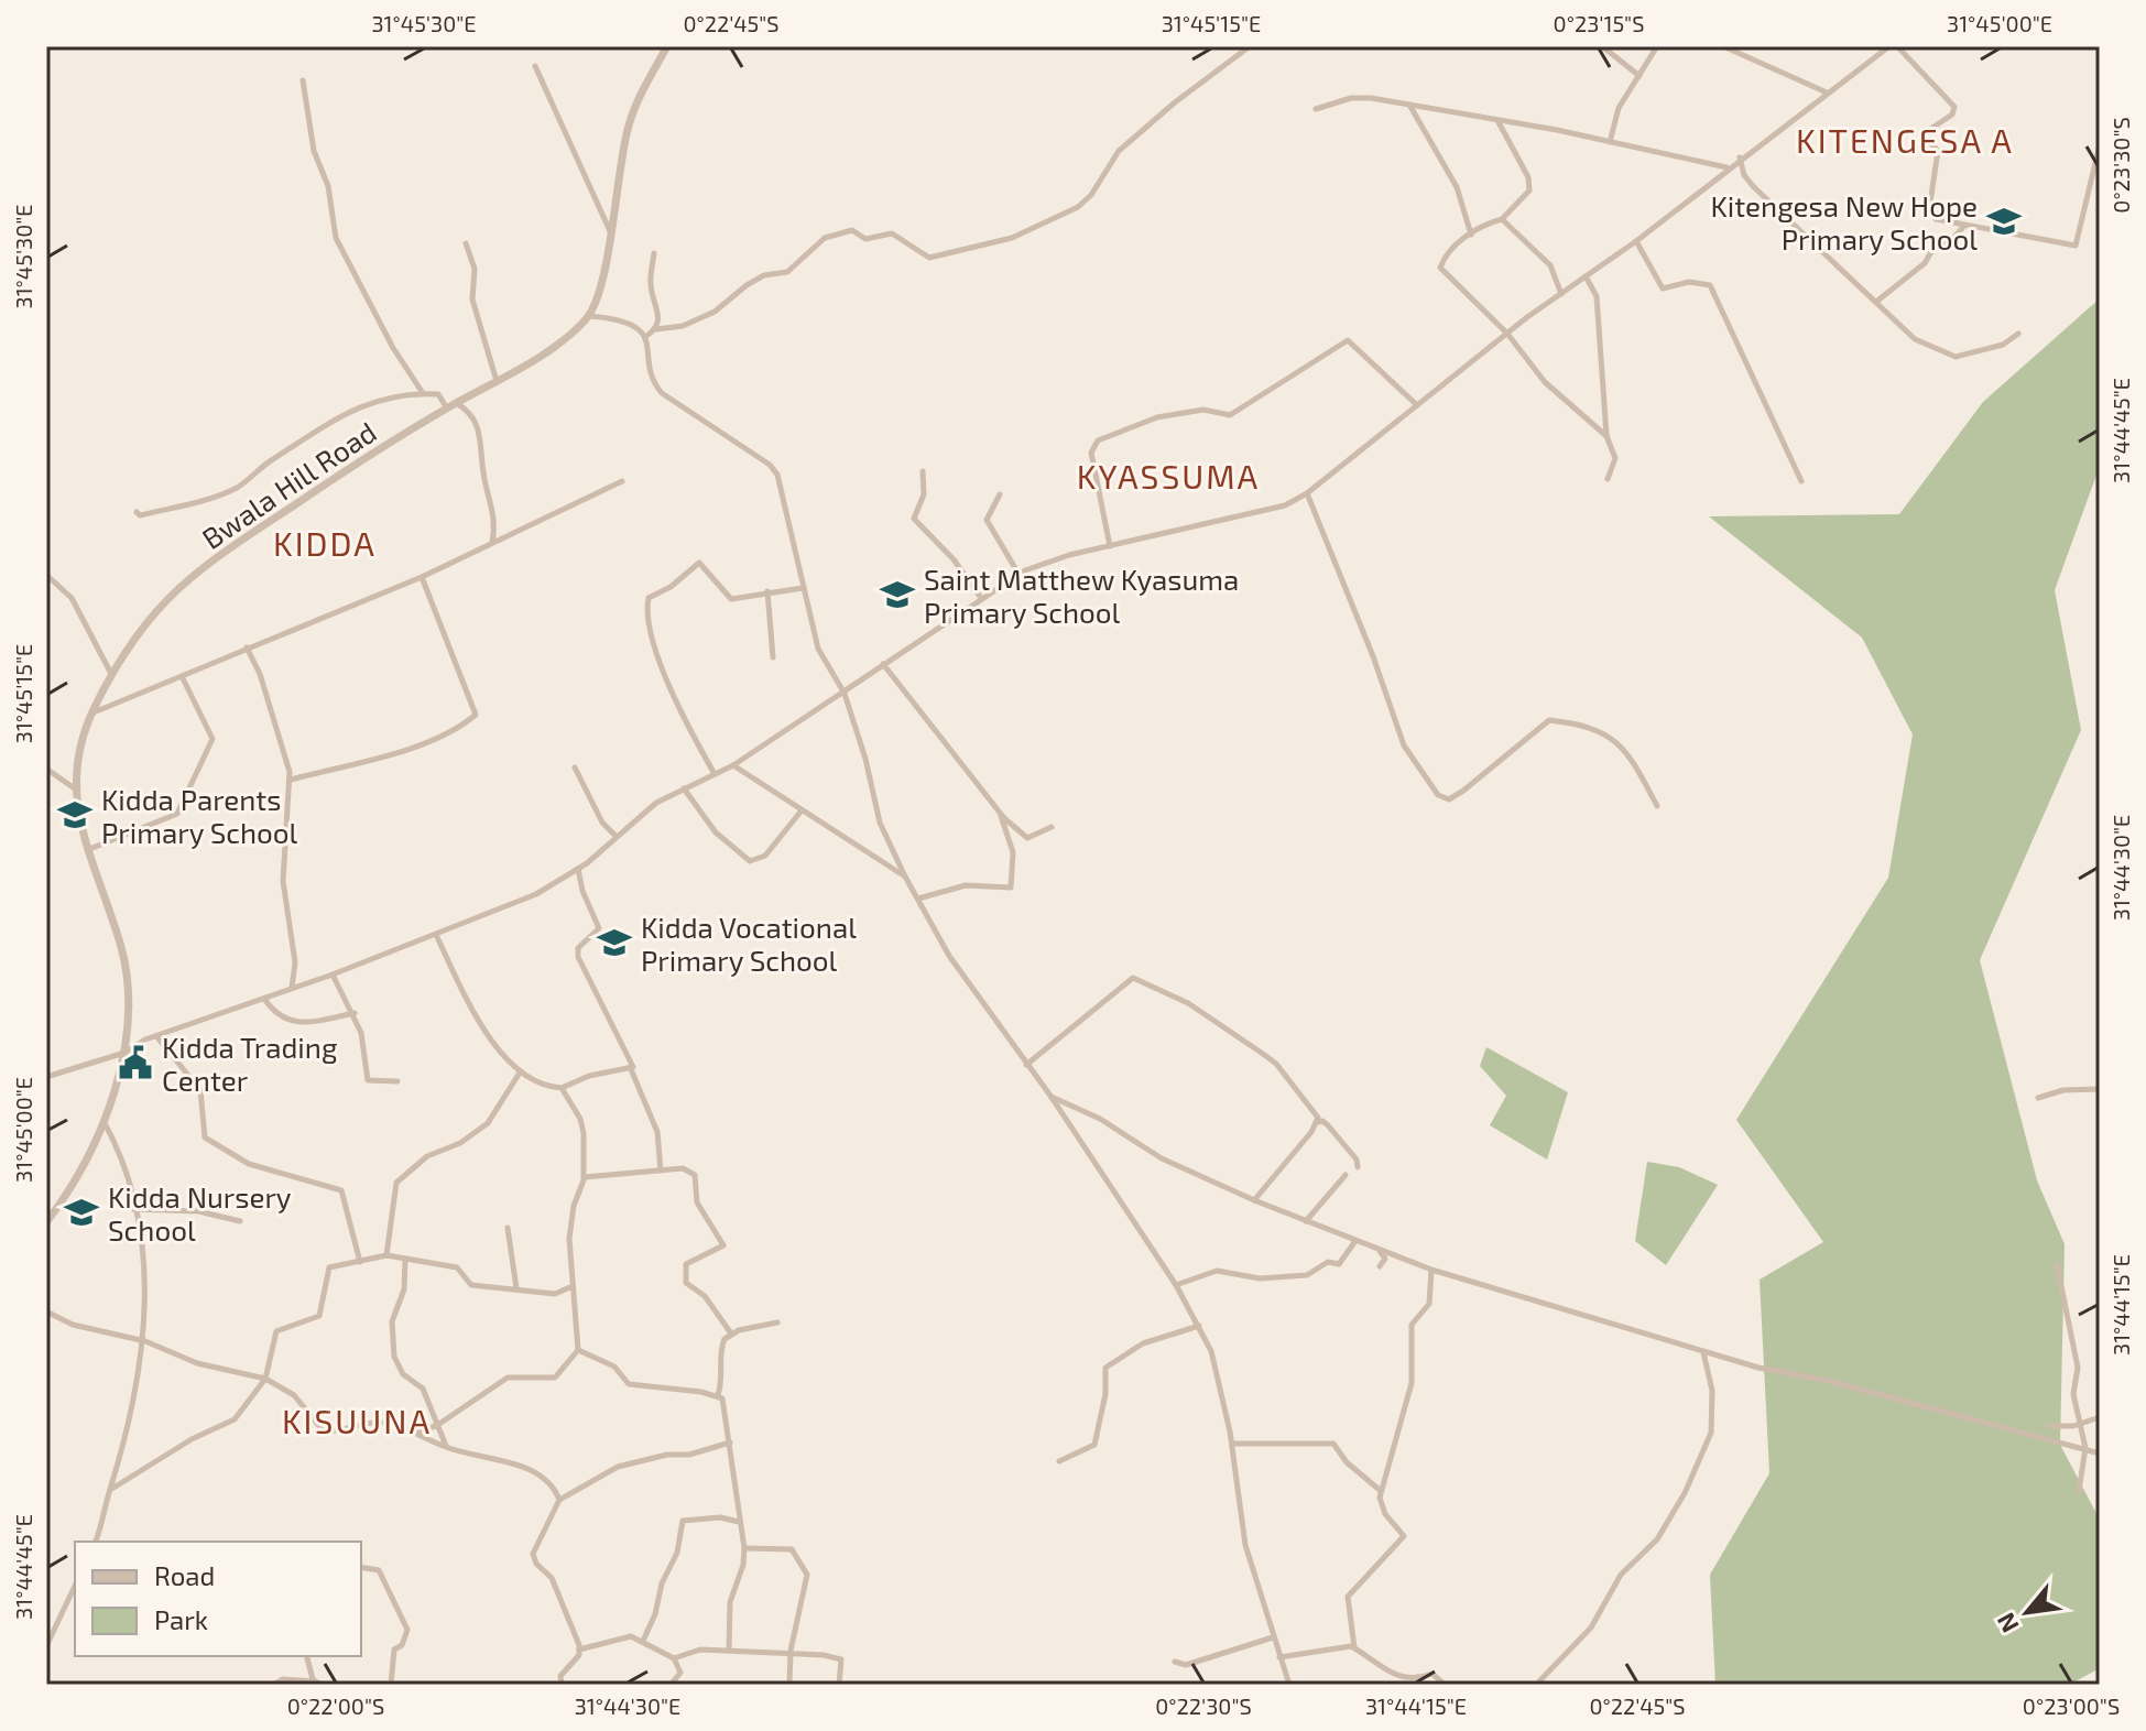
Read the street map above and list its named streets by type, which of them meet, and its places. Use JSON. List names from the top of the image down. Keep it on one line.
{"streets":{"street":["Bwala Hill Road"]},"districts":["KITENGESA A","KYASSUMA","KIDDA","KISUUNA"],"places":{"school or university":["Kitengesa New Hope Primary School","Saint Matthew Kyasuma Primary School","Kidda Parents Primary School","Kidda Vocational Primary School","Kidda Nursery School"],"public building":["Kidda Trading Center"]},"legend":["Road","Park"],"north":"bottom left","coordinates":["31°45'30\"E","0°22'45\"S","31°45'15\"E","0°23'15\"S","31°45'00\"E","0°23'30\"S","31°44'45\"E","31°44'30\"E","31°44'15\"E","0°22'00\"S","0°22'30\"S","0°23'00\"S"]}
